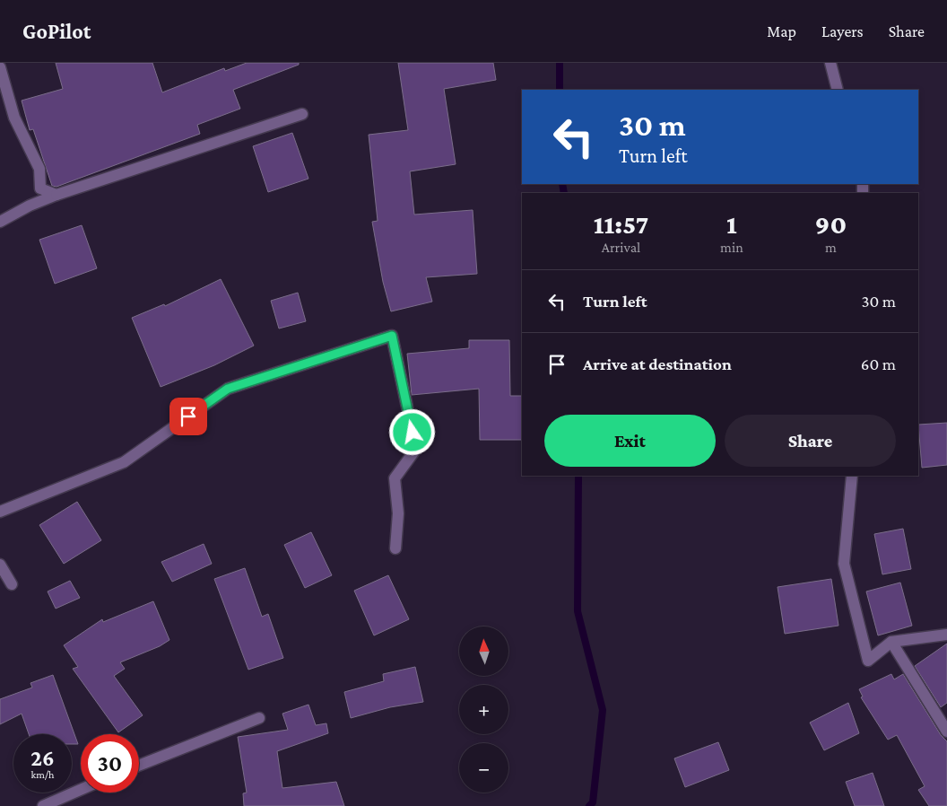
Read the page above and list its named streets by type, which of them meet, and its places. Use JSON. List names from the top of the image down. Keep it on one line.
{"north":"top","page":{"header":"GoPilot","nav":["Map","Layers","Share"],"turn":["30 m","Turn left"],"eta":["11:57","Arrival","1","min","90","m"],"list":[{"name":"Turn left","value":"30 m"},{"name":"Arrive at destination","value":"60 m"}],"buttons":["Exit","Share"],"map_buttons":["+","−"],"speed":"26 km/h","limit":"30"}}
